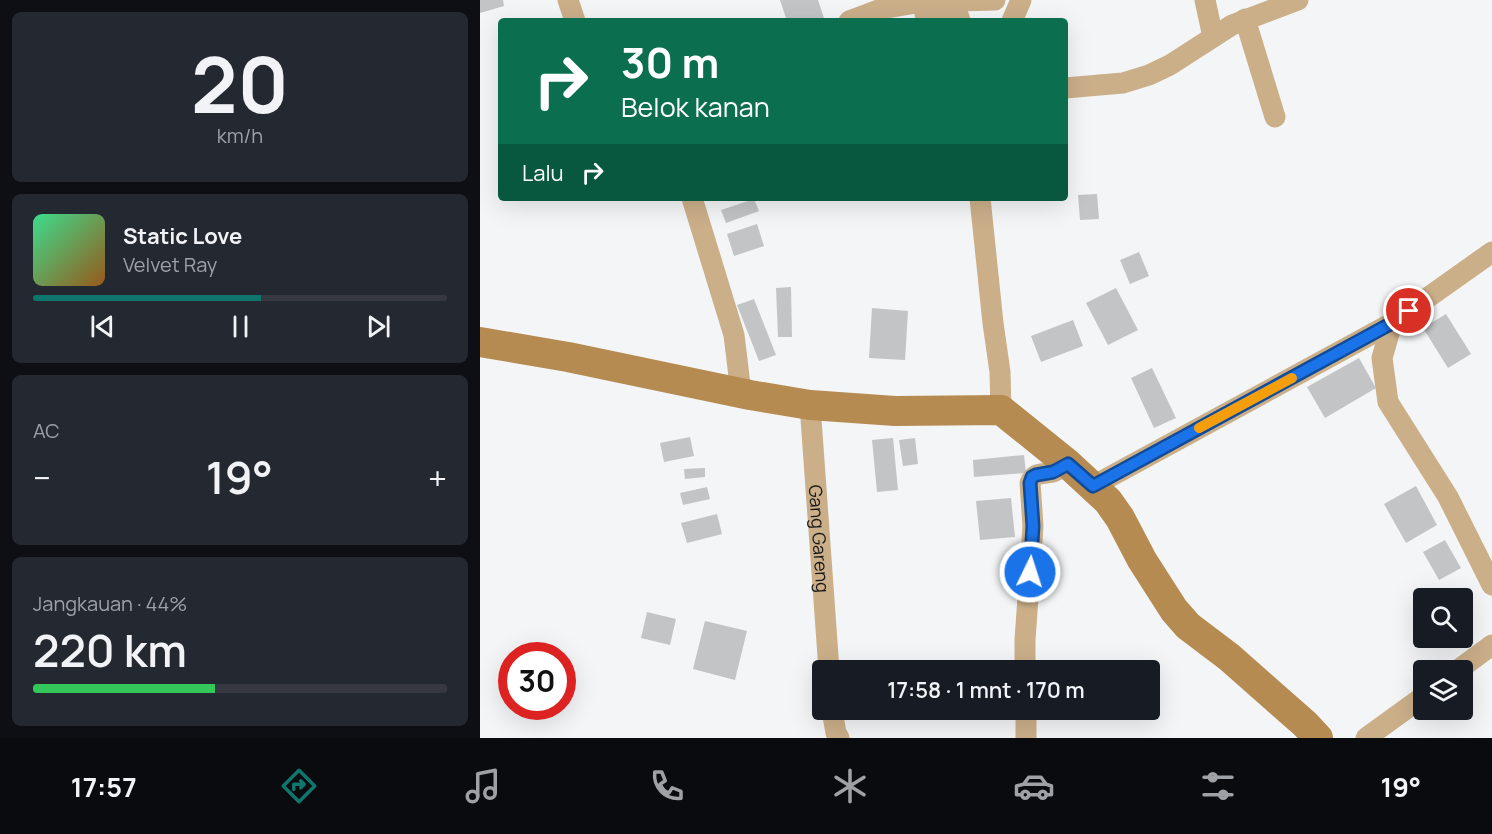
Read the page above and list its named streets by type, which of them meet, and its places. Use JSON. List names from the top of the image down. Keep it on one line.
{"streets":{"street":["Gang Gareng"]},"page":{"tile":[["20","km/h"],"AC",["Jangkauan · 44%","220 km"]],"turn":["30 m","Belok kanan"],"then":"Lalu","song":["Static Love","Velvet Ray"],"heat":["−","19°","+"],"limit":"30","trip":"17:58 · 1 mnt · 170 m","tabs":["17:57","19°"]}}
